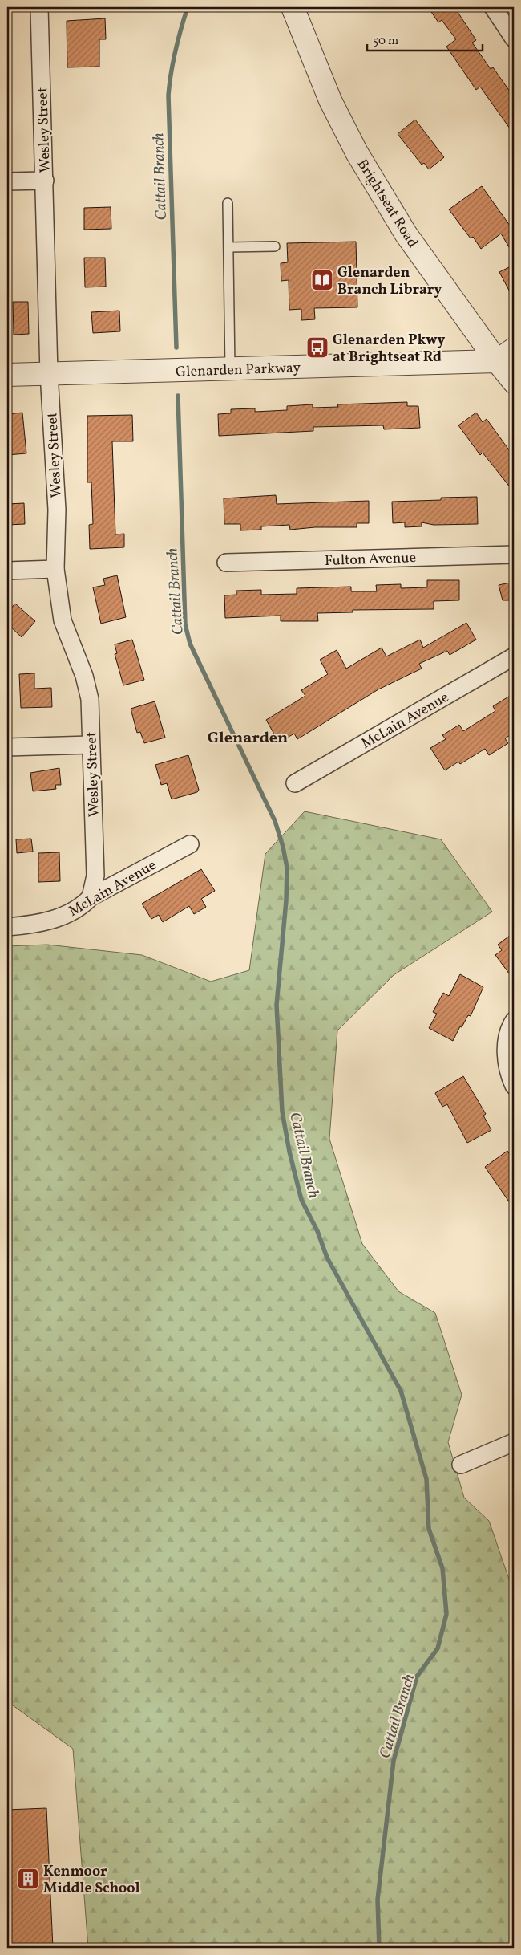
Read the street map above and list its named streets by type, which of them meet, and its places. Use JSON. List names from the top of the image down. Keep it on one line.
{"streets":{"street":["Wesley Street","Brightseat Road","Glenarden Parkway","Fulton Avenue","McLain Avenue"]},"crossings":[["Wesley Street","Glenarden Parkway"],["Wesley Street","McLain Avenue"],["Brightseat Road","Glenarden Parkway"]],"districts":["Glenarden"],"water":["Cattail Branch"],"places":{"library":["Glenarden Branch Library"],"bus stop":["Glenarden Pkwy at Brightseat Rd"],"building":["Kenmoor Middle School"]},"scale_bar":"50 m"}
